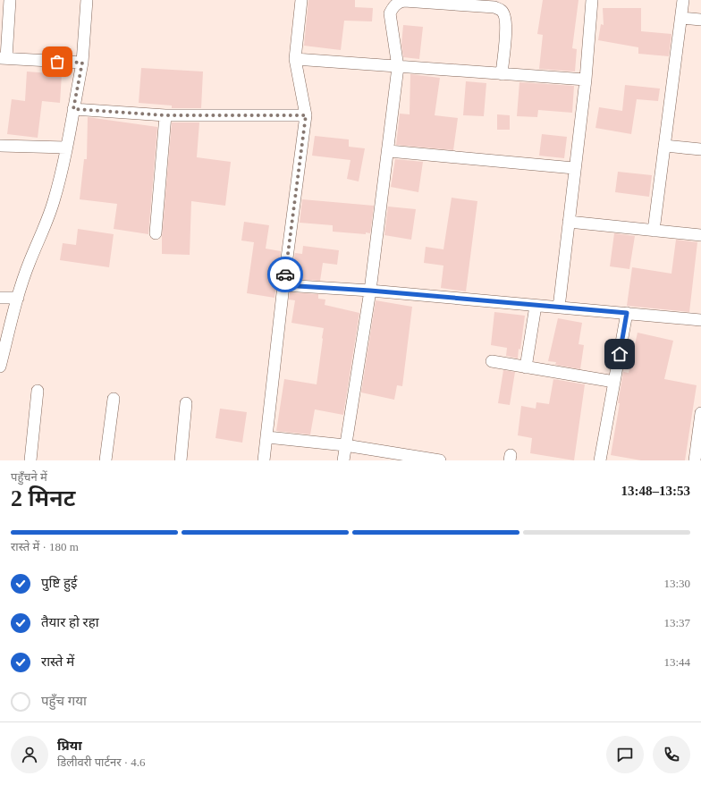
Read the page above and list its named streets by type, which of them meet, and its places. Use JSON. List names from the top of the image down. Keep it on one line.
{"page":{"heading":["2 मिनट","पहुँचने में","13:48–13:53"],"panel":["प्रिया","डिलीवरी पार्टनर · 4.6"],"bar":"रास्ते में · 180 m","list":[["पुष्टि हुई","13:30"],["तैयार हो रहा","13:37"],["रास्ते में","13:44"],"पहुँच गया"]}}
